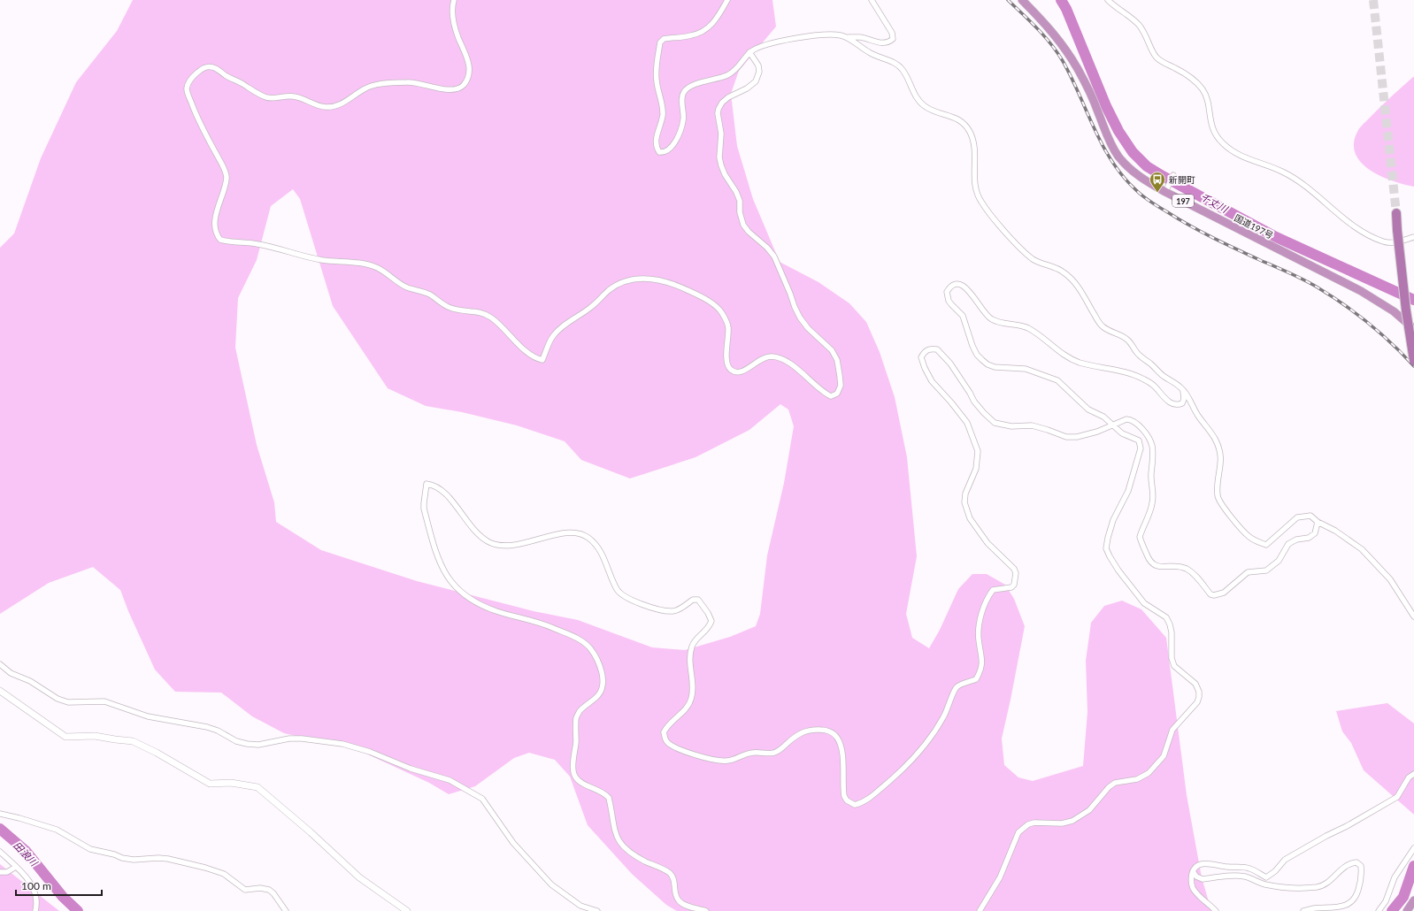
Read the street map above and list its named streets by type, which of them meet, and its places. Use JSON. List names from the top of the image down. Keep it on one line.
{"streets":{"highway":["197","国道197号"]},"water":["千丈川","田浪川"],"places":{"bus stop":["新開町"]},"scale_bar":"100 m"}
